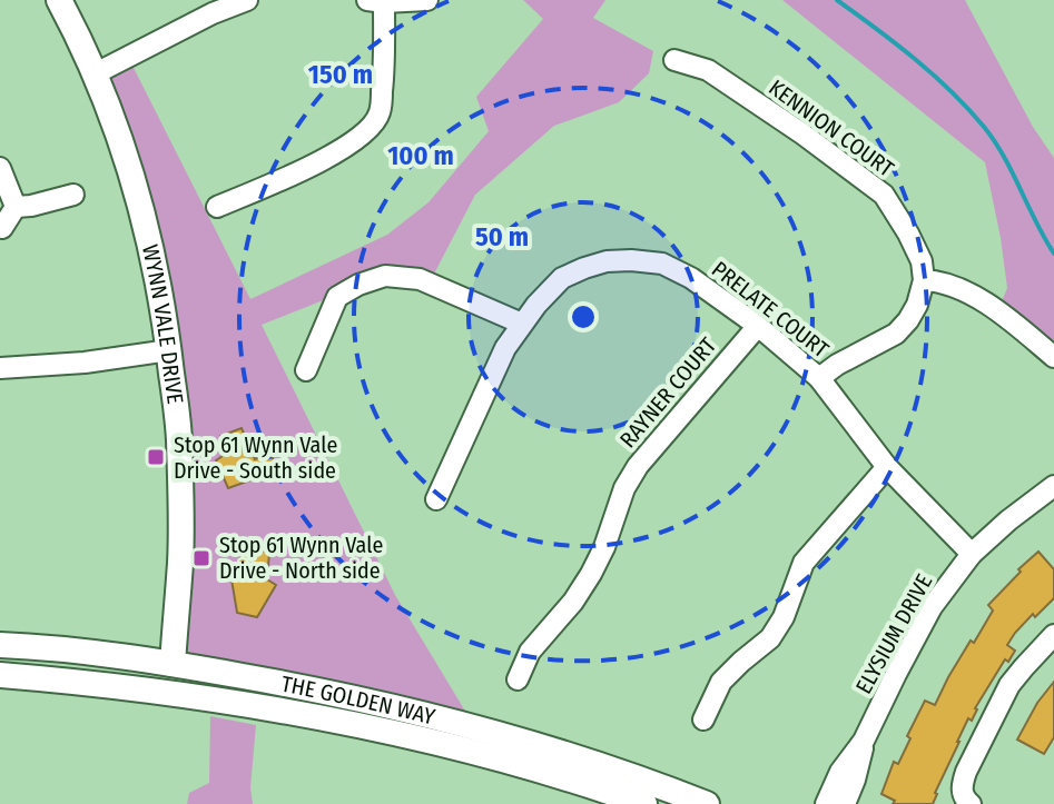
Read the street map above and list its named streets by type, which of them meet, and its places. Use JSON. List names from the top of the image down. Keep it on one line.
{"streets":{"main road":["WYNN VALE DRIVE","THE GOLDEN WAY"],"street":["KENNION COURT","PRELATE COURT","RAYNER COURT","ELYSIUM DRIVE"]},"crossings":[["PRELATE COURT","RAYNER COURT"],["PRELATE COURT","ELYSIUM DRIVE"],["WYNN VALE DRIVE","THE GOLDEN WAY"]],"places":{"transit":["Stop 61 Wynn Vale Drive - South side","Stop 61 Wynn Vale Drive - North side"]},"rings":["150 m","100 m","50 m"]}
